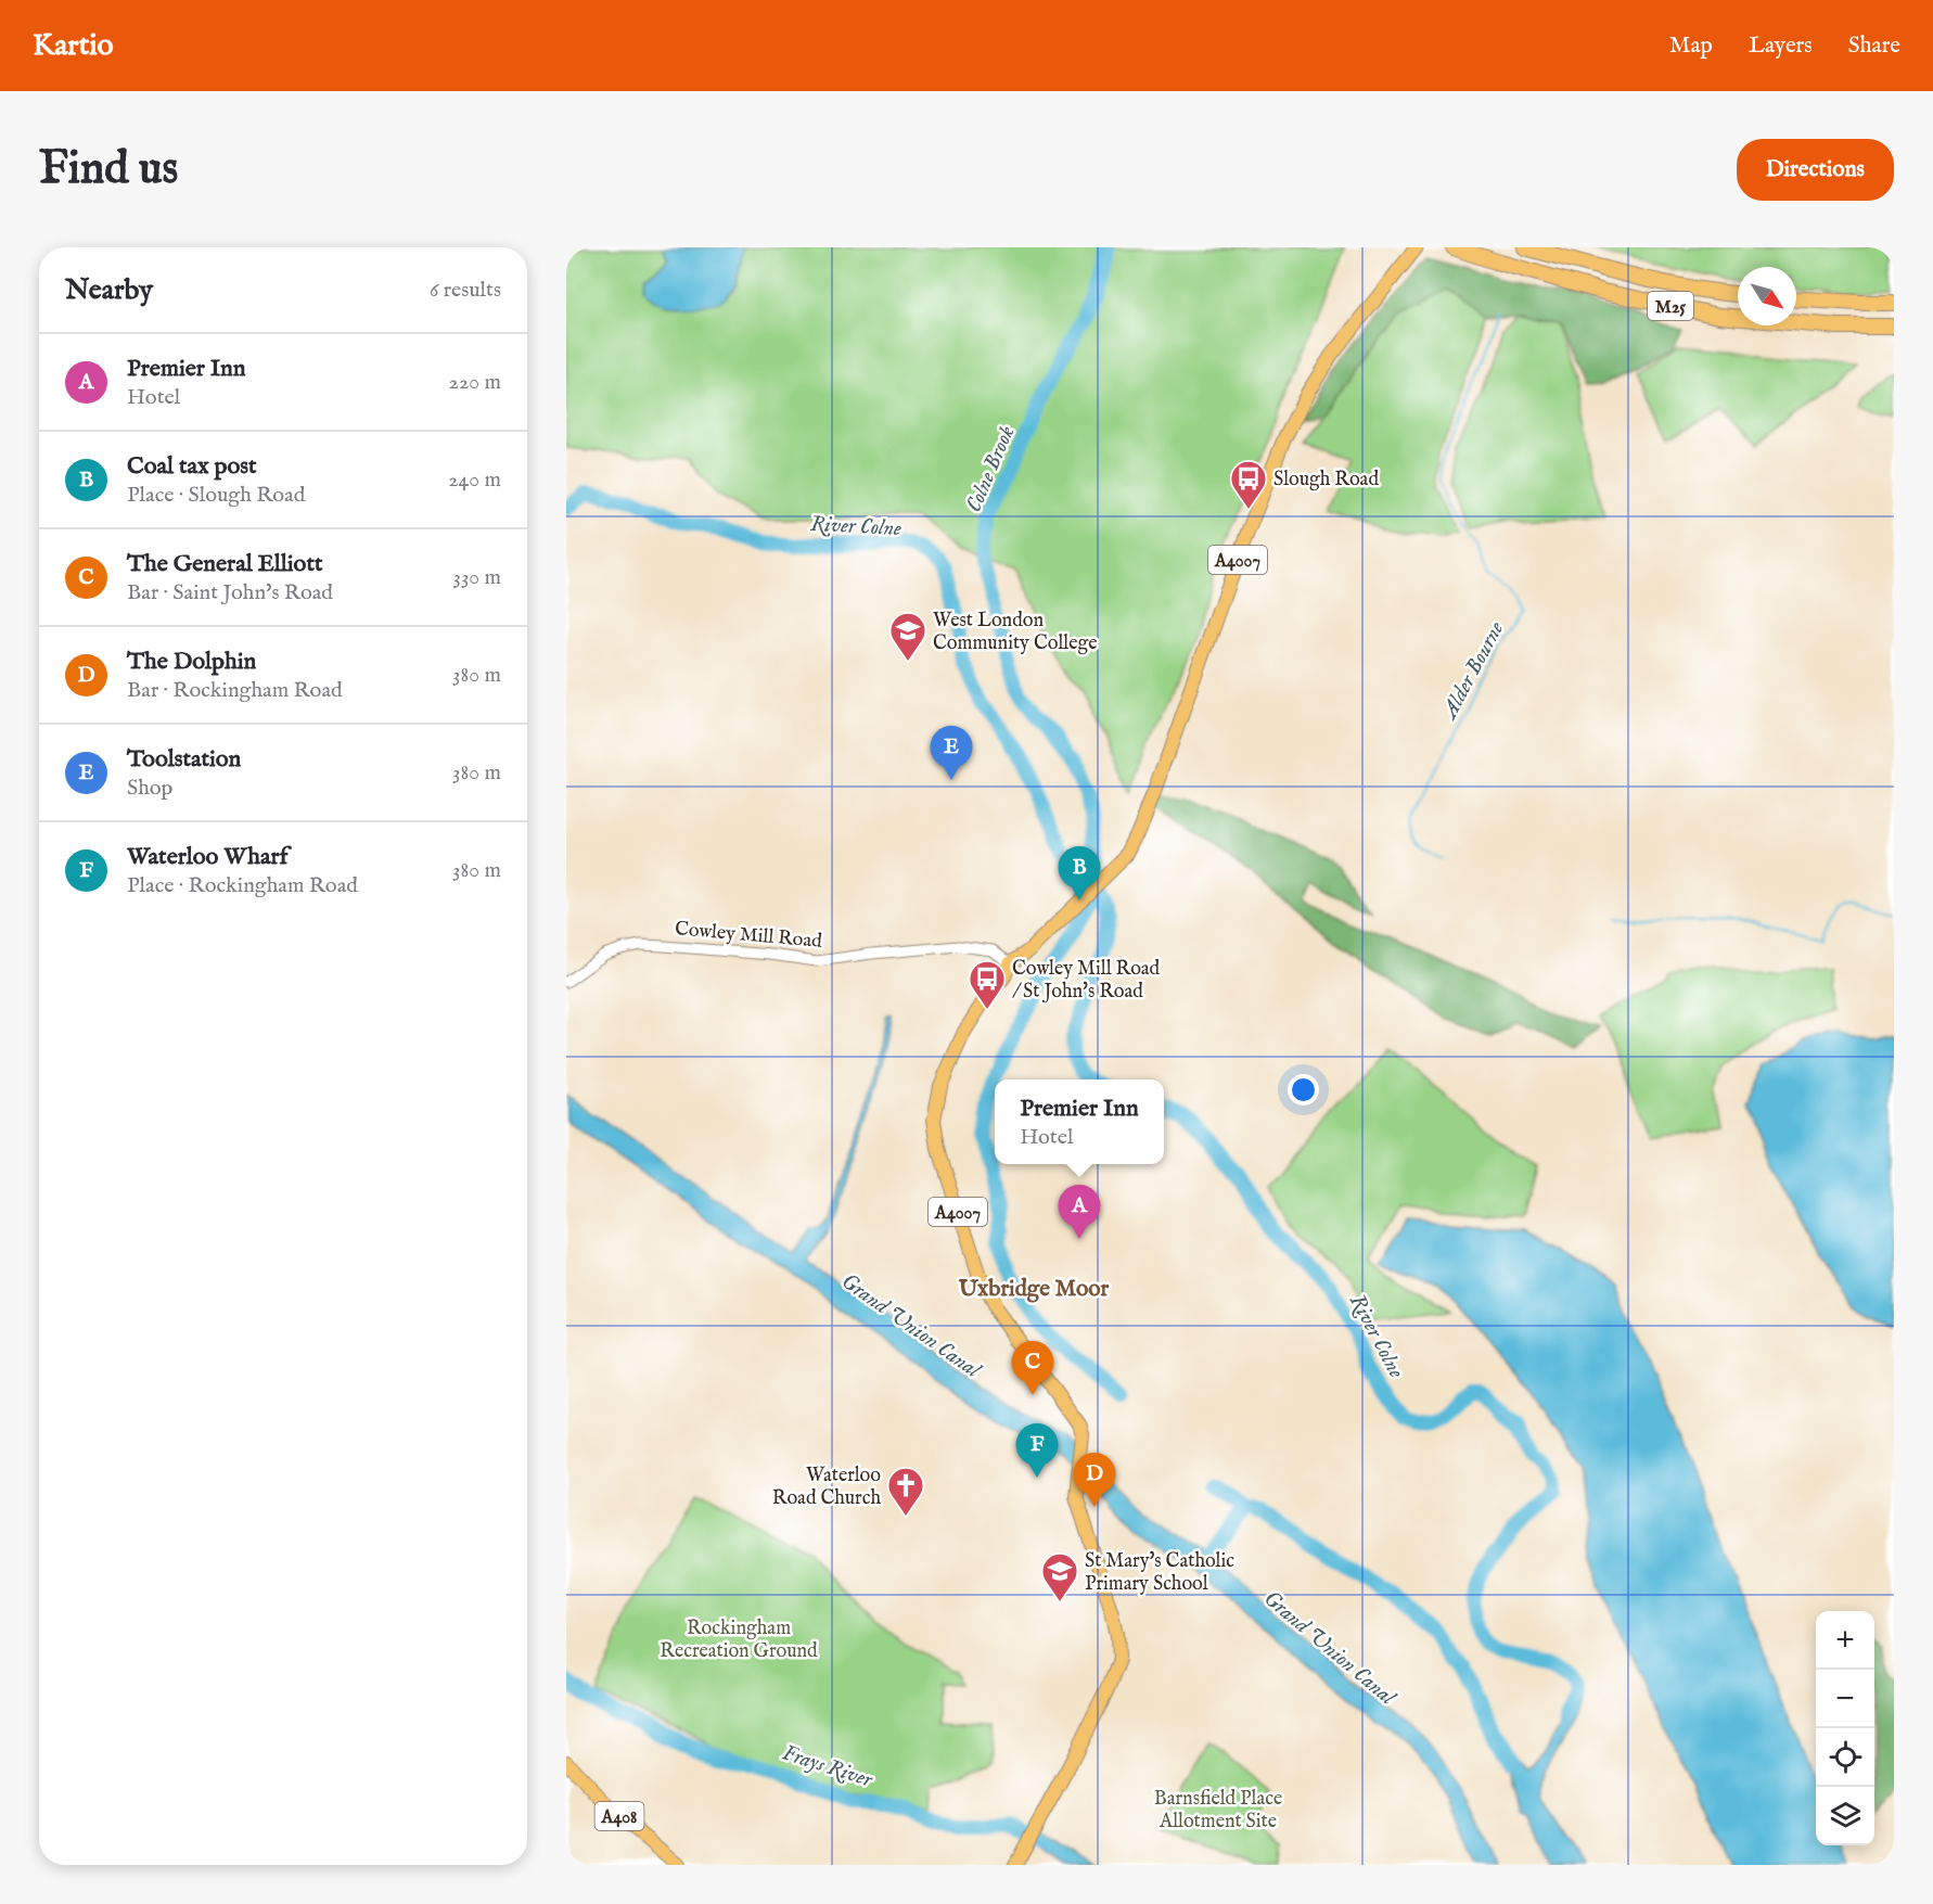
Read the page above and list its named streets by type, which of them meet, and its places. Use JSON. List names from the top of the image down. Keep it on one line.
{"streets":{"highway":["M25"],"main road":["A4007","A408"],"street":["Cowley Mill Road"]},"crossings":[["A4007","Cowley Mill Road"]],"districts":["Uxbridge Moor"],"water":["Colne Brook","River Colne","Alder Bourne","Grand Union Canal","Frays River"],"parks":["Rockingham Recreation Ground","Barnsfield Place Allotment Site"],"places":{"bus stop":["Slough Road","Cowley Mill Road / St John's Road"],"school or university":["West London Community College","St Mary's Catholic Primary School"],"church":["Waterloo Road Church"]},"north":"bottom right","page":{"header":"Kartio","nav":["Map","Layers","Share"],"buttons":"Directions","title":"Find us","heading":["Nearby","6 results"],"list":[{"mark":"A","name":"Premier Inn","note":"Hotel","value":"220 m"},{"mark":"B","name":"Coal tax post","note":"Place · Slough Road","value":"240 m"},{"mark":"C","name":"The General Elliott","note":"Bar · Saint John's Road","value":"330 m"},{"mark":"D","name":"The Dolphin","note":"Bar · Rockingham Road","value":"380 m"},{"mark":"E","name":"Toolstation","note":"Shop","value":"380 m"},{"mark":"F","name":"Waterloo Wharf","note":"Place · Rockingham Road","value":"380 m"}],"pins":["E","B","A","C","F","D"],"popup":["Premier Inn","Hotel"],"map_buttons":["+","−"]}}
